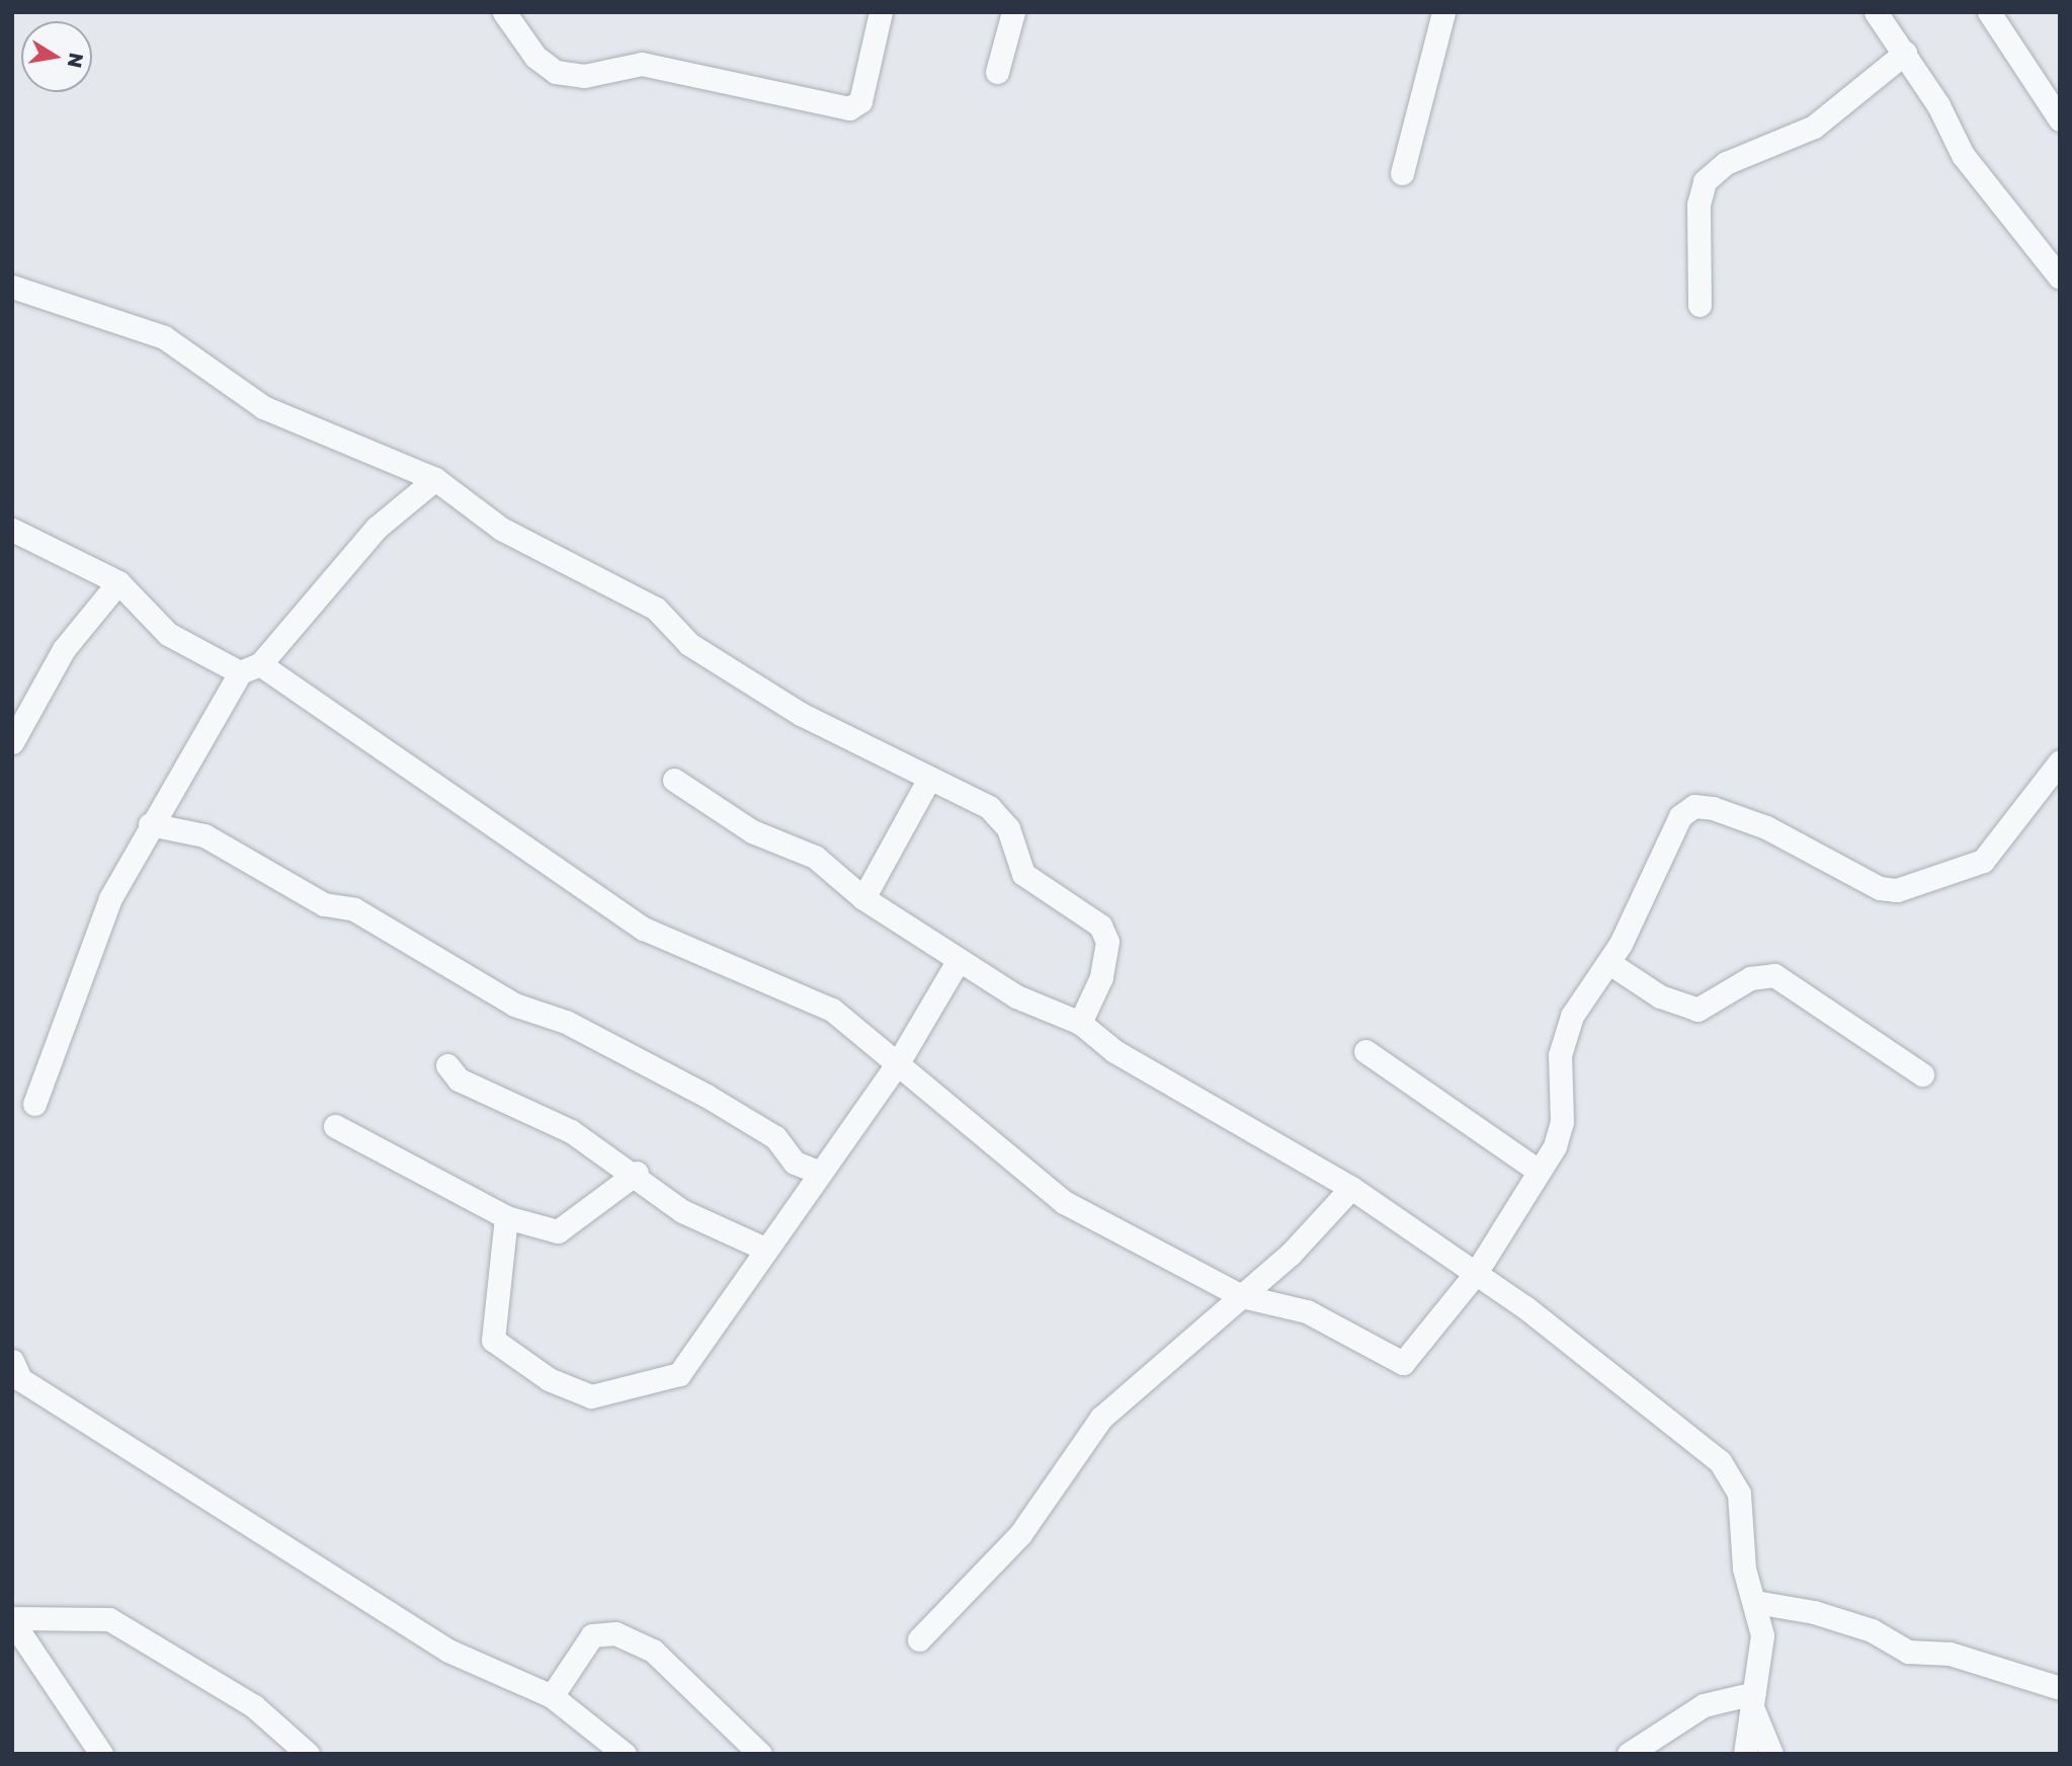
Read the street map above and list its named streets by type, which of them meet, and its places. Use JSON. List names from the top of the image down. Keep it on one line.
{"north":"right"}
